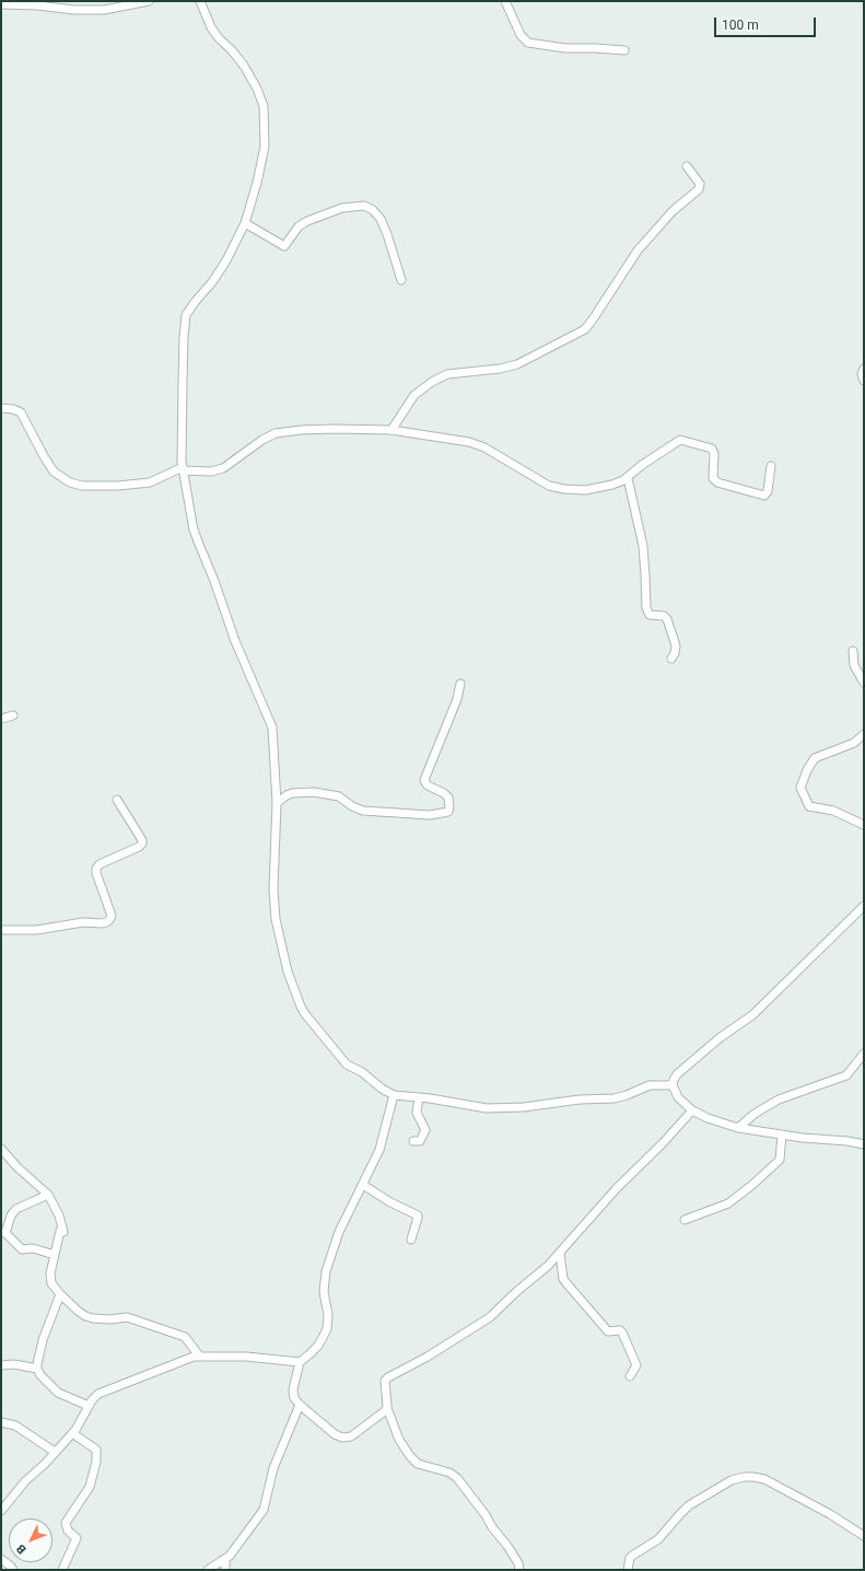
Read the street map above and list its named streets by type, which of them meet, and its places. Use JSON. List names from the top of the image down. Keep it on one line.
{"scale_bar":"100 m","north":"bottom left"}
